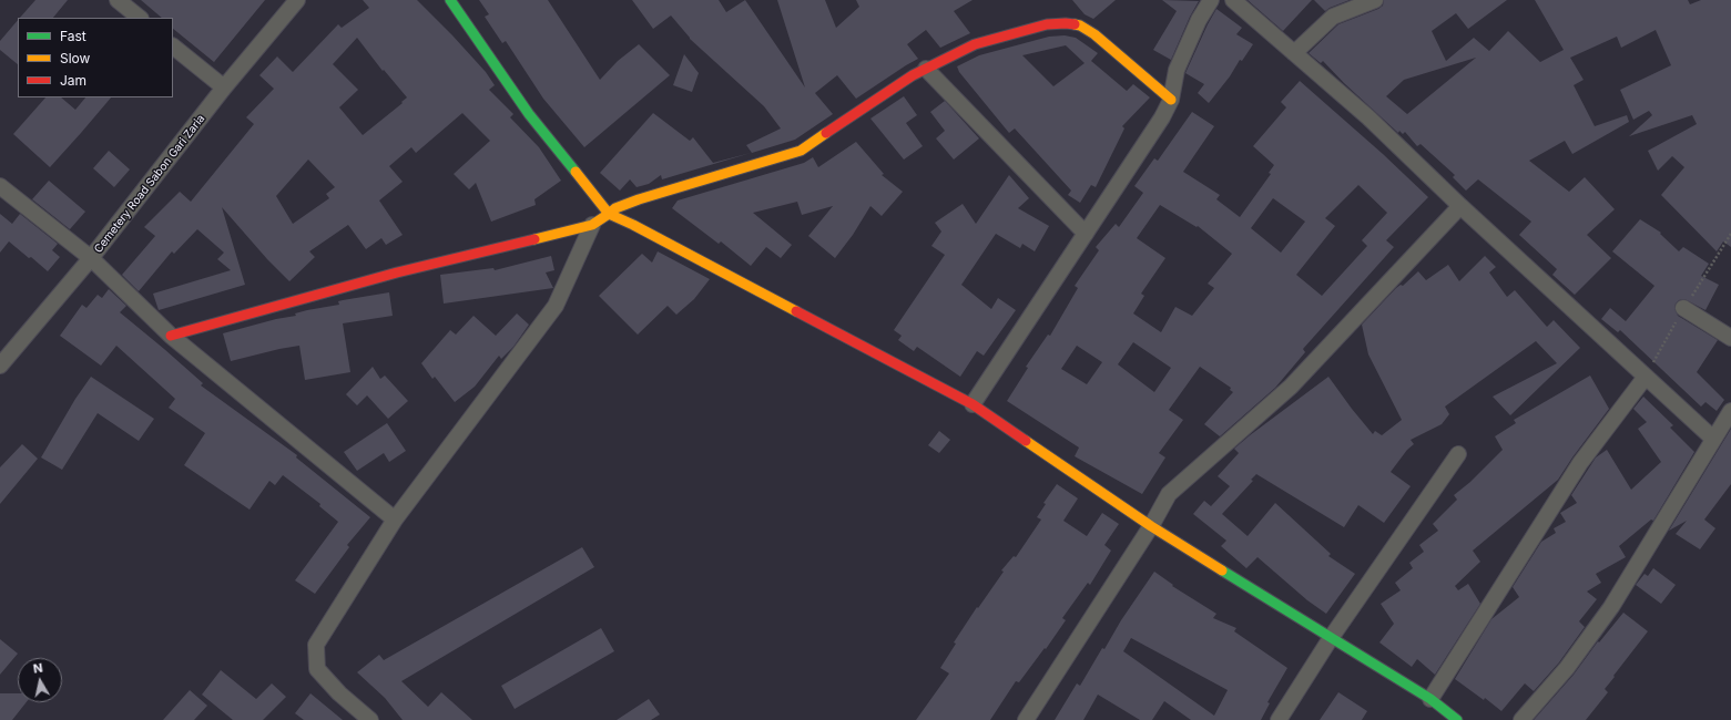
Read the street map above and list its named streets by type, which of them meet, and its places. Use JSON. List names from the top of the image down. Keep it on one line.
{"streets":{"street":["Cemetery Road Sabon Gari Zaria"]},"legend":["Fast","Slow","Jam"],"north":"top"}
